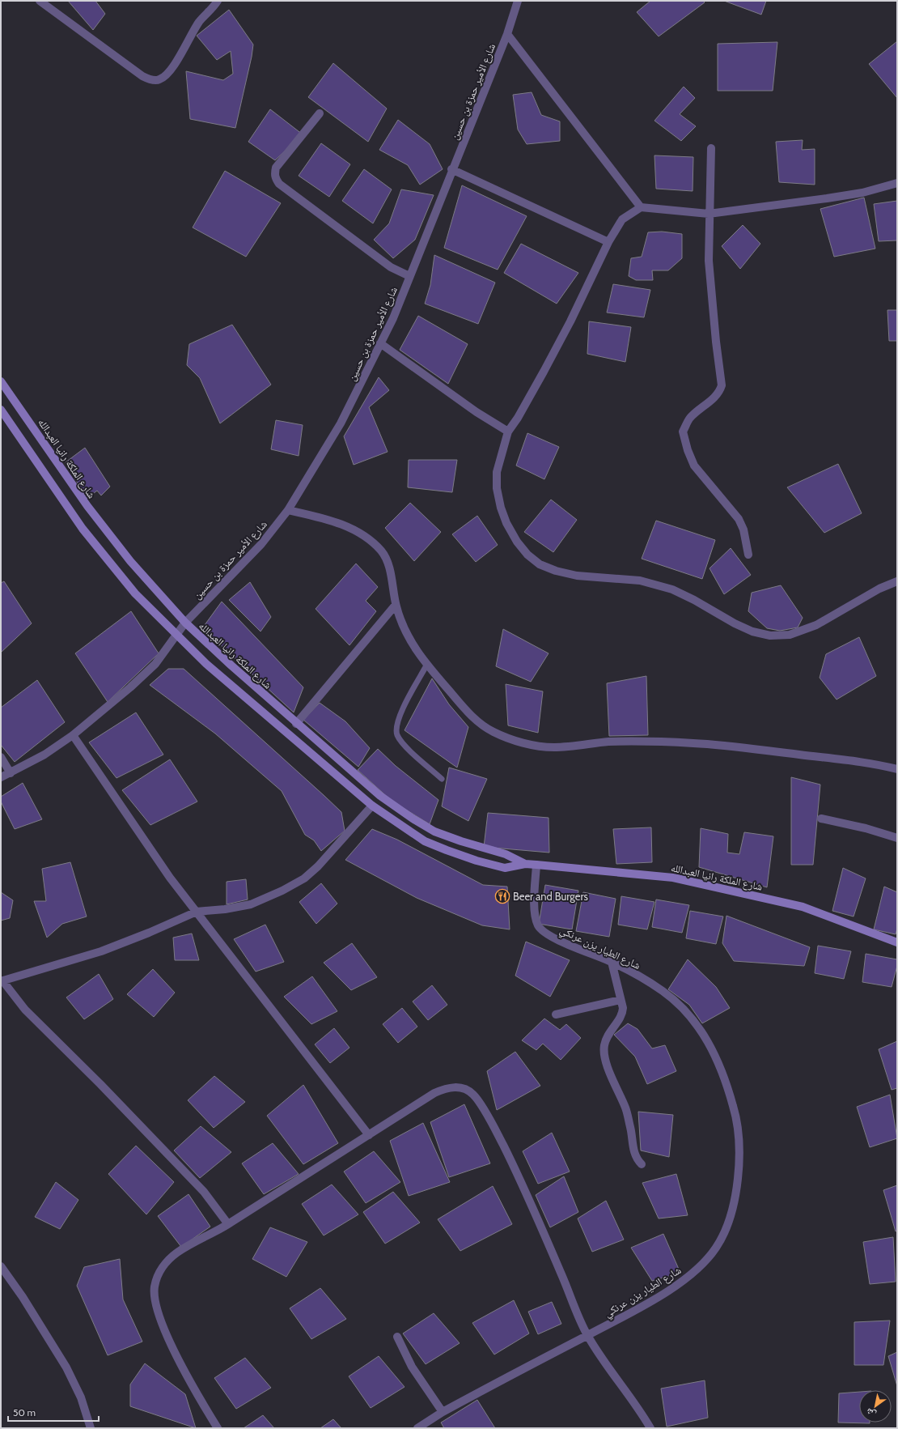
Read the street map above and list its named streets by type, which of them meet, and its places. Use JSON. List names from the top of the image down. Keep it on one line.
{"streets":{"main road":["شارع الملكة رانيا العبدالله"],"street":["شارع الأمير حمزة بن حسين","شارع الطيار يزن عرنكي"]},"crossings":[["شارع الأمير حمزة بن حسين","شارع الملكة رانيا العبدالله"],["شارع الملكة رانيا العبدالله","شارع الطيار يزن عرنكي"]],"places":{"restaurant":["Beer and Burgers"]},"scale_bar":"50 m","north":"bottom left"}
